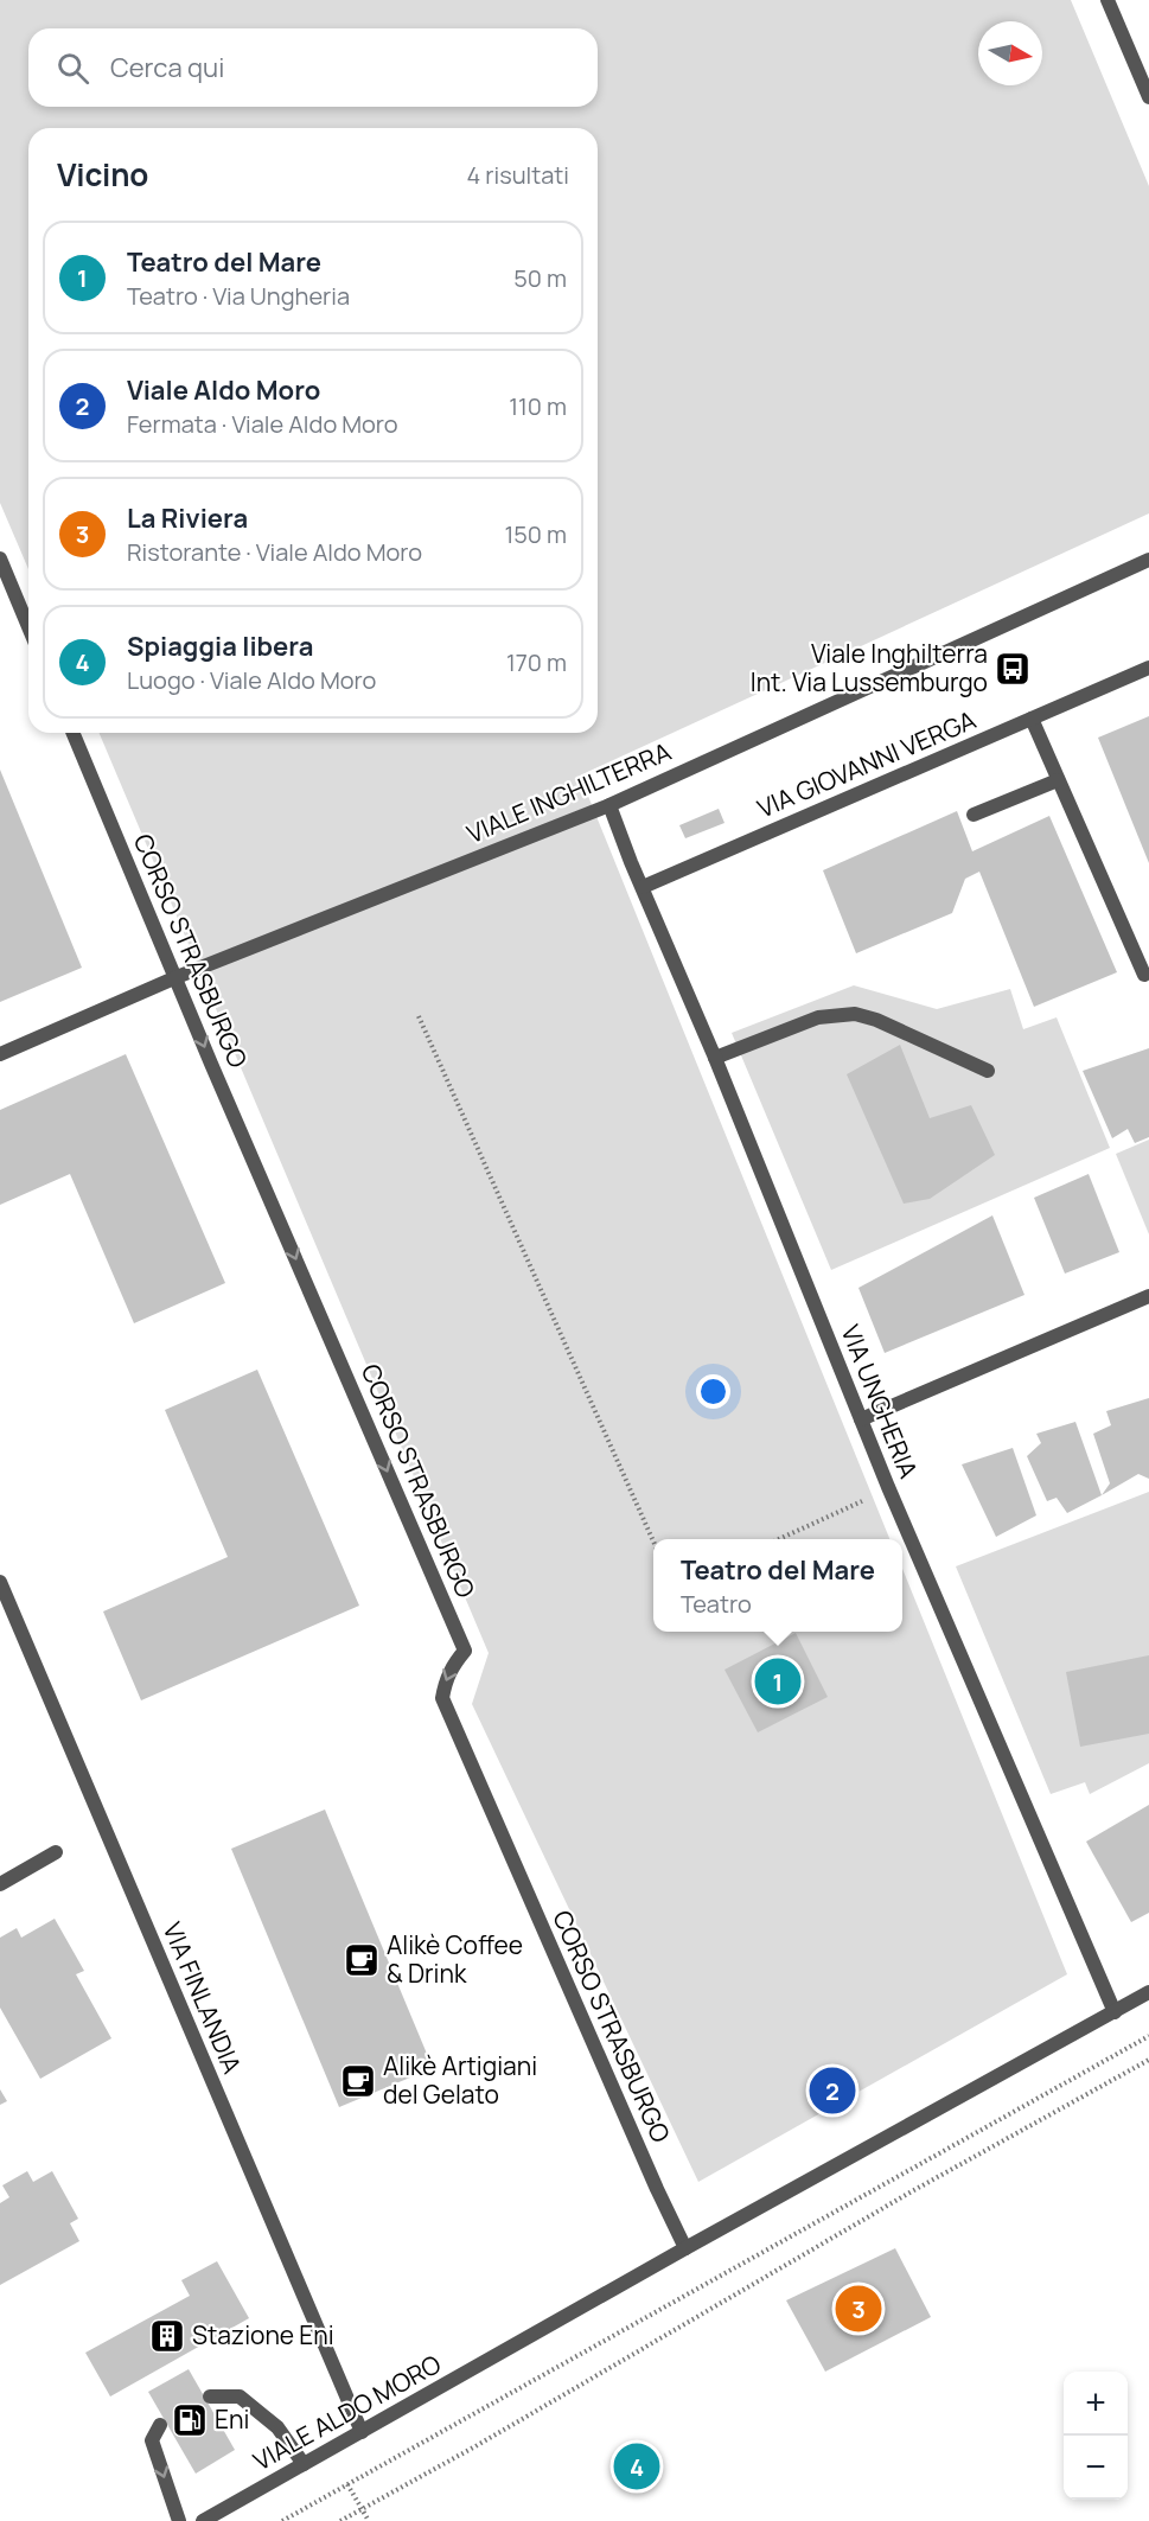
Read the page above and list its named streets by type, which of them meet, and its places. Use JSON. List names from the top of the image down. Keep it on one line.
{"streets":{"street":["VIA GIOVANNI VERGA","VIALE INGHILTERRA","CORSO STRASBURGO","VIA UNGHERIA","VIA FINLANDIA","VIALE ALDO MORO"]},"crossings":[["VIA GIOVANNI VERGA","VIA UNGHERIA"],["VIALE INGHILTERRA","CORSO STRASBURGO"],["VIALE INGHILTERRA","VIA UNGHERIA"],["CORSO STRASBURGO","VIALE ALDO MORO"],["VIA UNGHERIA","VIALE ALDO MORO"],["VIA FINLANDIA","VIALE ALDO MORO"]],"one_way":["CORSO STRASBURGO"],"places":{"bus stop":["Viale Inghilterra Int. Via Lussemburgo"],"cafe":["Alikè Coffee & Drink","Alikè Artigiani del Gelato"],"building":["Stazione Eni"],"fuel station":["Eni"]},"north":"right","page":{"search":"Cerca qui","heading":["Vicino","4 risultati"],"list":[{"mark":"1","name":"Teatro del Mare","note":"Teatro · Via Ungheria","value":"50 m"},{"mark":"2","name":"Viale Aldo Moro","note":"Fermata · Viale Aldo Moro","value":"110 m"},{"mark":"3","name":"La Riviera","note":"Ristorante · Viale Aldo Moro","value":"150 m"},{"mark":"4","name":"Spiaggia libera","note":"Luogo · Viale Aldo Moro","value":"170 m"}],"popup":["Teatro del Mare","Teatro"],"pins":["1","2","3","4"],"map_buttons":["+","−"]}}
